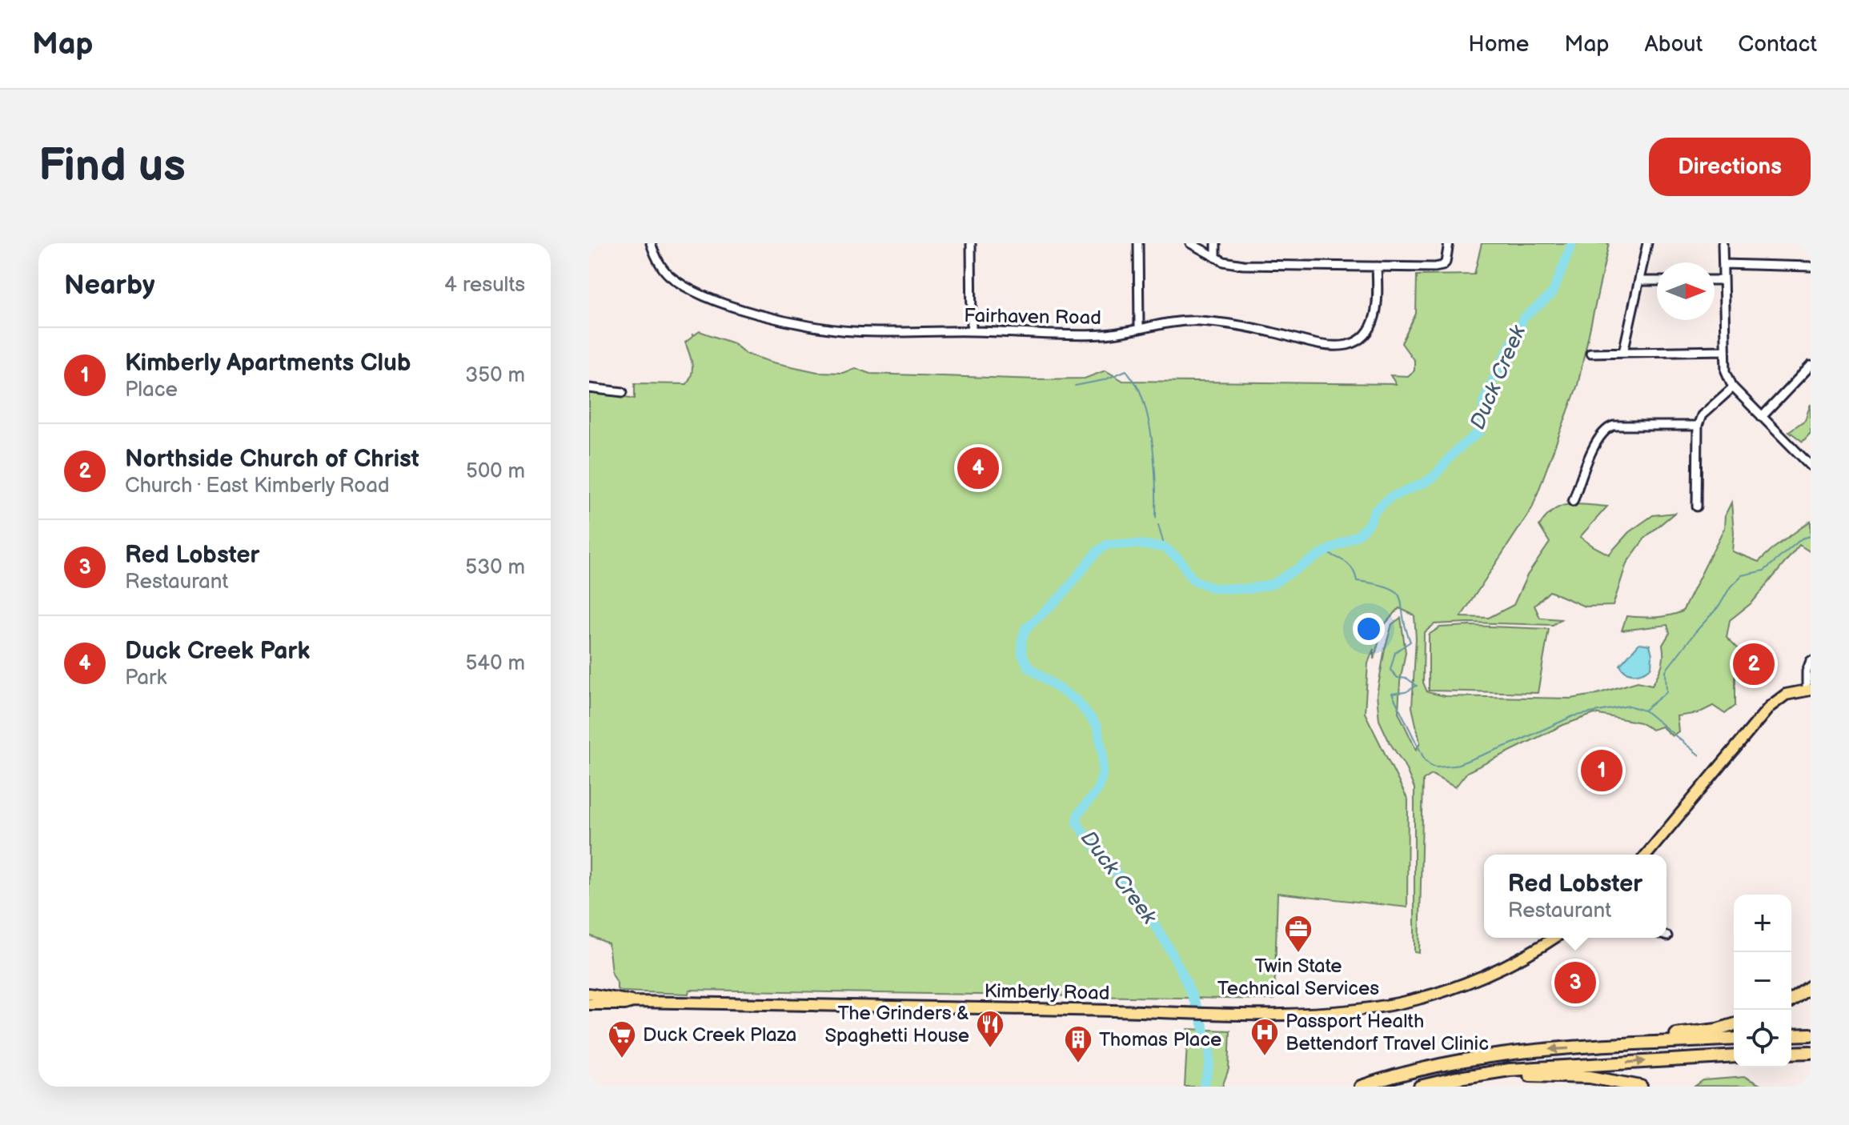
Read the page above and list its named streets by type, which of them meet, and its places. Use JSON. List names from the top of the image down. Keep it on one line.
{"streets":{"main road":["Kimberly Road"],"street":["Fairhaven Road"]},"water":["Duck Creek"],"places":{"office":["Twin State Technical Services"],"restaurant":["The Grinders & Spaghetti House"],"hospital":["Passport Health Bettendorf Travel Clinic"],"supermarket":["Duck Creek Plaza"],"building":["Thomas Place"]},"north":"right","page":{"header":"Map","nav":["Home","Map","About","Contact"],"buttons":"Directions","title":"Find us","heading":["Nearby","4 results"],"list":[{"mark":"1","name":"Kimberly Apartments Club","note":"Place","value":"350 m"},{"mark":"2","name":"Northside Church of Christ","note":"Church · East Kimberly Road","value":"500 m"},{"mark":"3","name":"Red Lobster","note":"Restaurant","value":"530 m"},{"mark":"4","name":"Duck Creek Park","note":"Park","value":"540 m"}],"pins":["4","2","1","3"],"popup":["Red Lobster","Restaurant"],"map_buttons":["+","−"]}}
